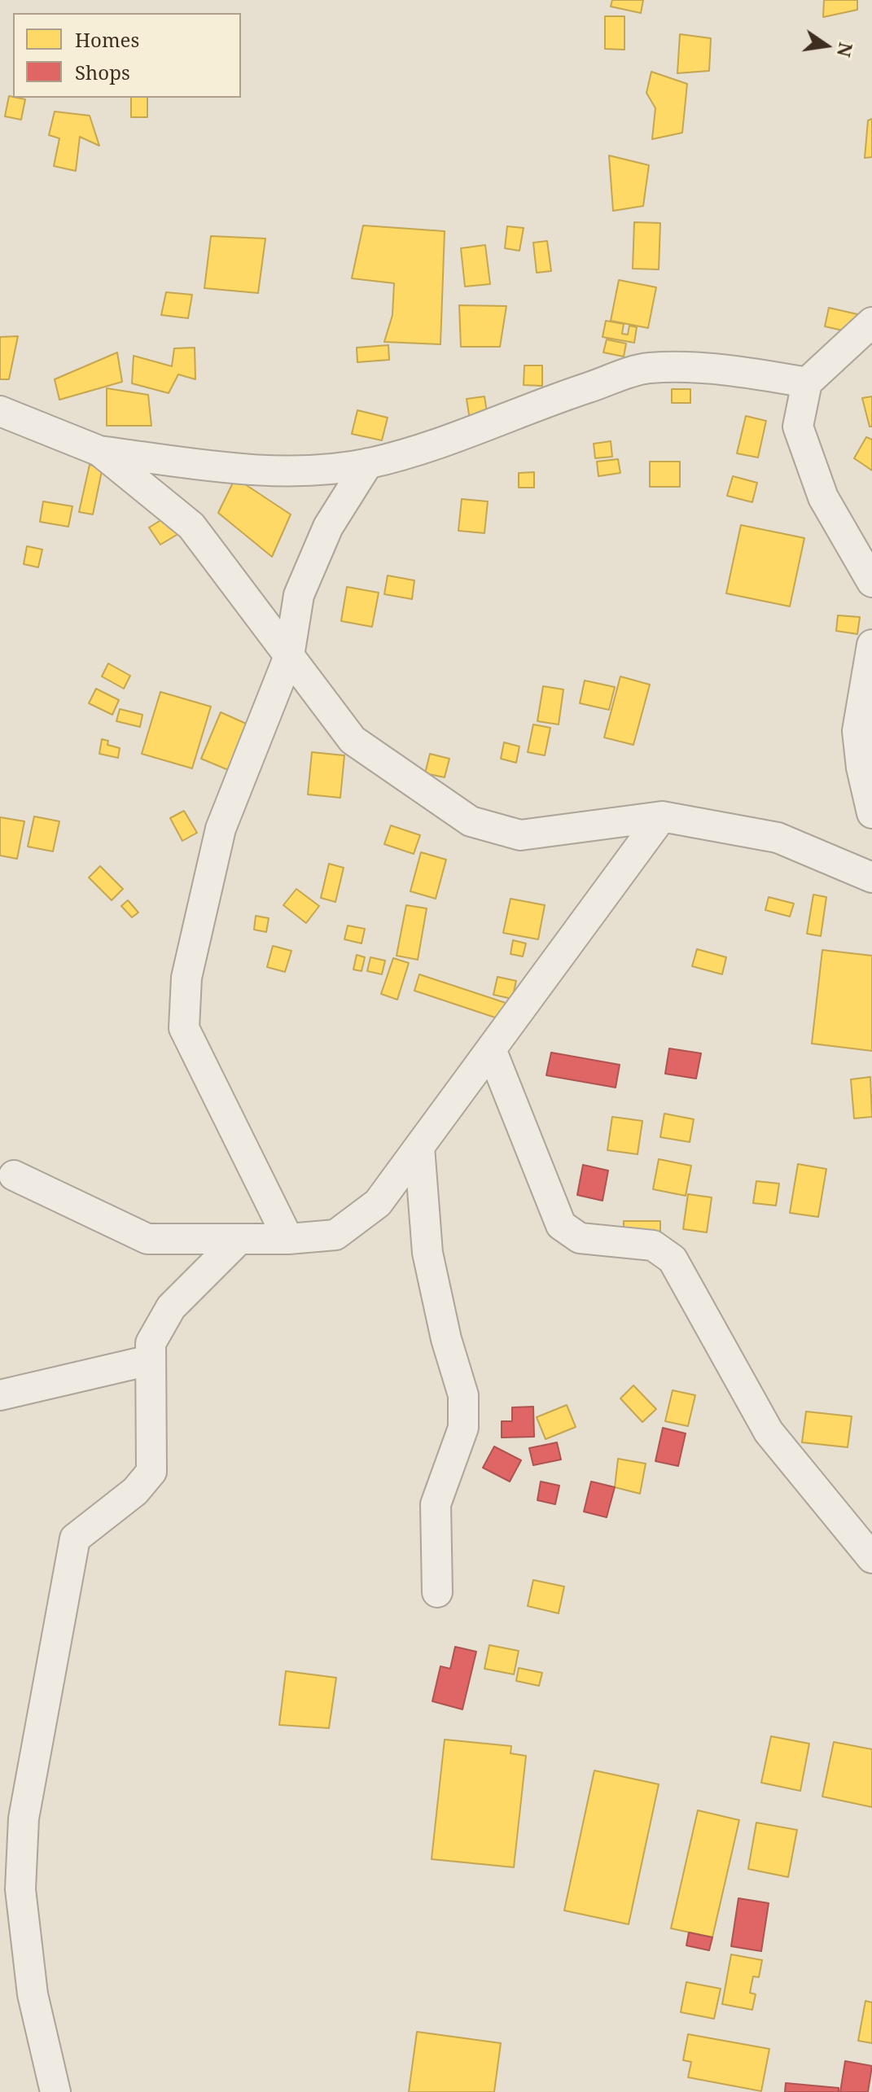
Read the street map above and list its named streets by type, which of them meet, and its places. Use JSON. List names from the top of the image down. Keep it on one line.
{"legend":["Homes","Shops"],"north":"right"}
